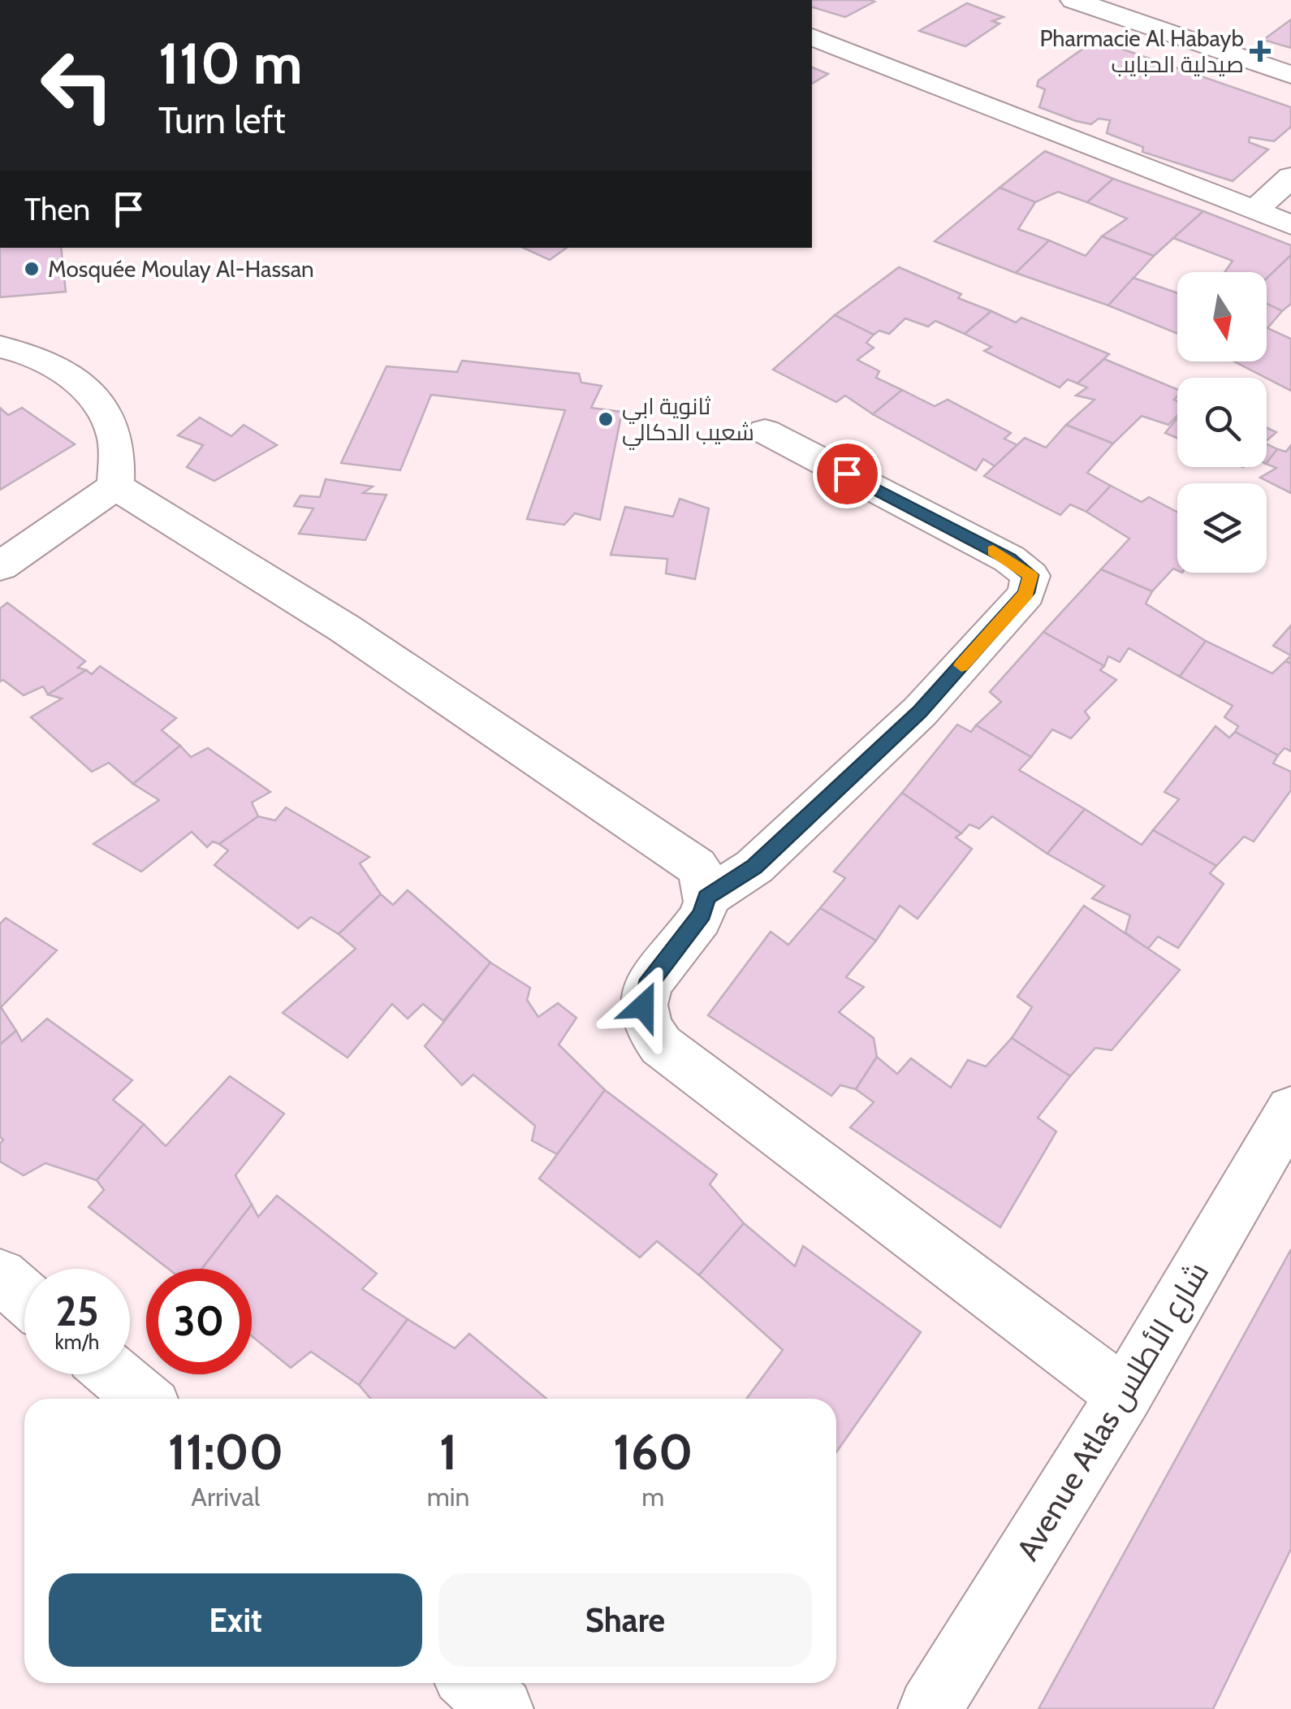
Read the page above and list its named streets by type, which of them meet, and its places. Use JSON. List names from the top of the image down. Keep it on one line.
{"streets":{"street":["Avenue Atlas شارع الأطلس"]},"places":{"health":["Pharmacie Al Habayb صيدلية الحبايب"],"other":["Mosquée Moulay Al-Hassan","ثانوية ابي شعيب الدكالي"]},"north":"bottom","page":{"turn":["110 m","Turn left"],"then":"Then","speed":"25 km/h","limit":"30","eta":["11:00","Arrival","1","min","160","m"],"buttons":["Exit","Share"]}}
